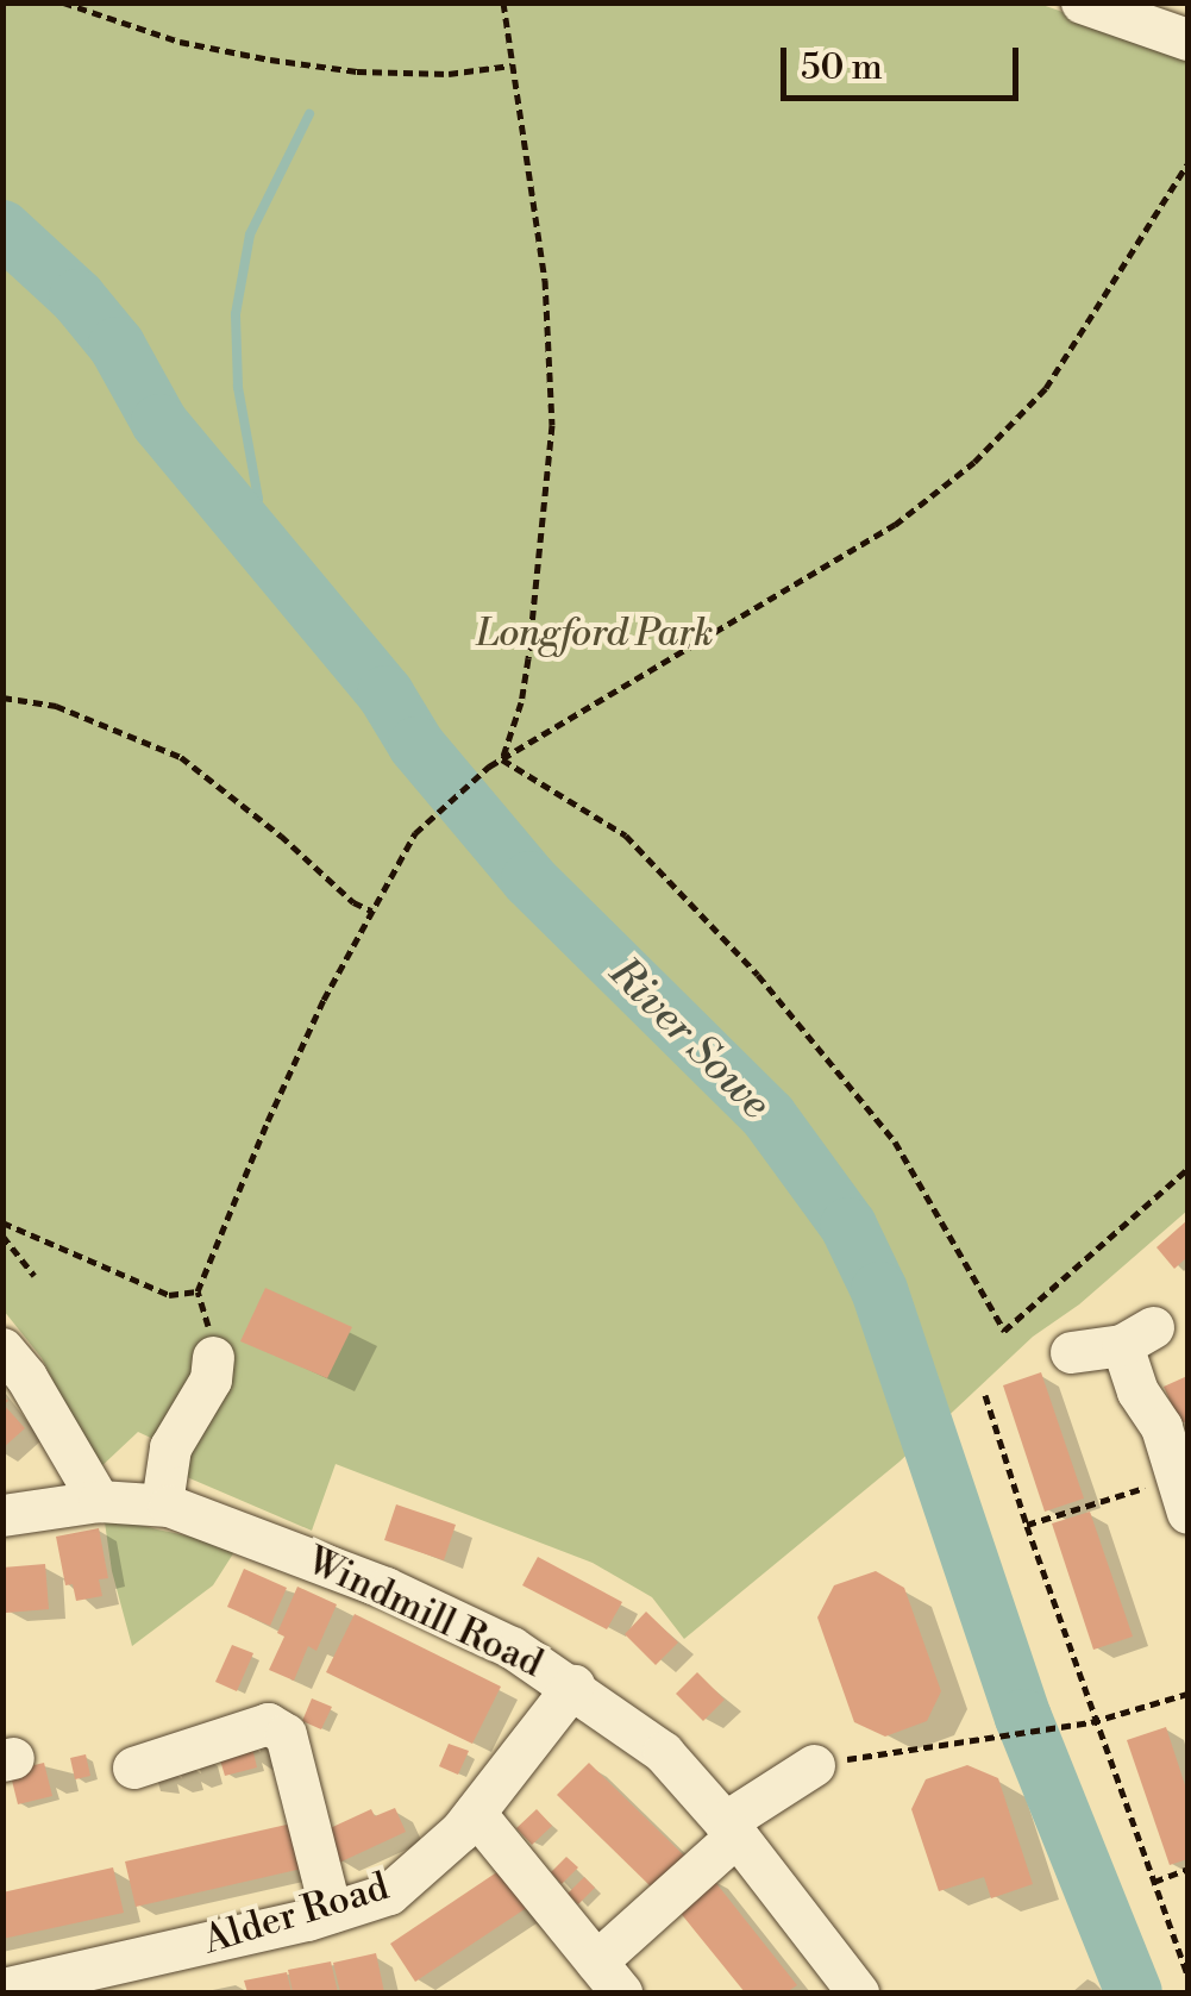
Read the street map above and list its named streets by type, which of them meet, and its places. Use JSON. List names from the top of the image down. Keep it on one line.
{"streets":{"street":["Windmill Road","Alder Road"]},"crossings":[["Windmill Road","Alder Road"]],"water":["River Sowe"],"parks":["Longford Park"],"scale_bar":"50 m"}
